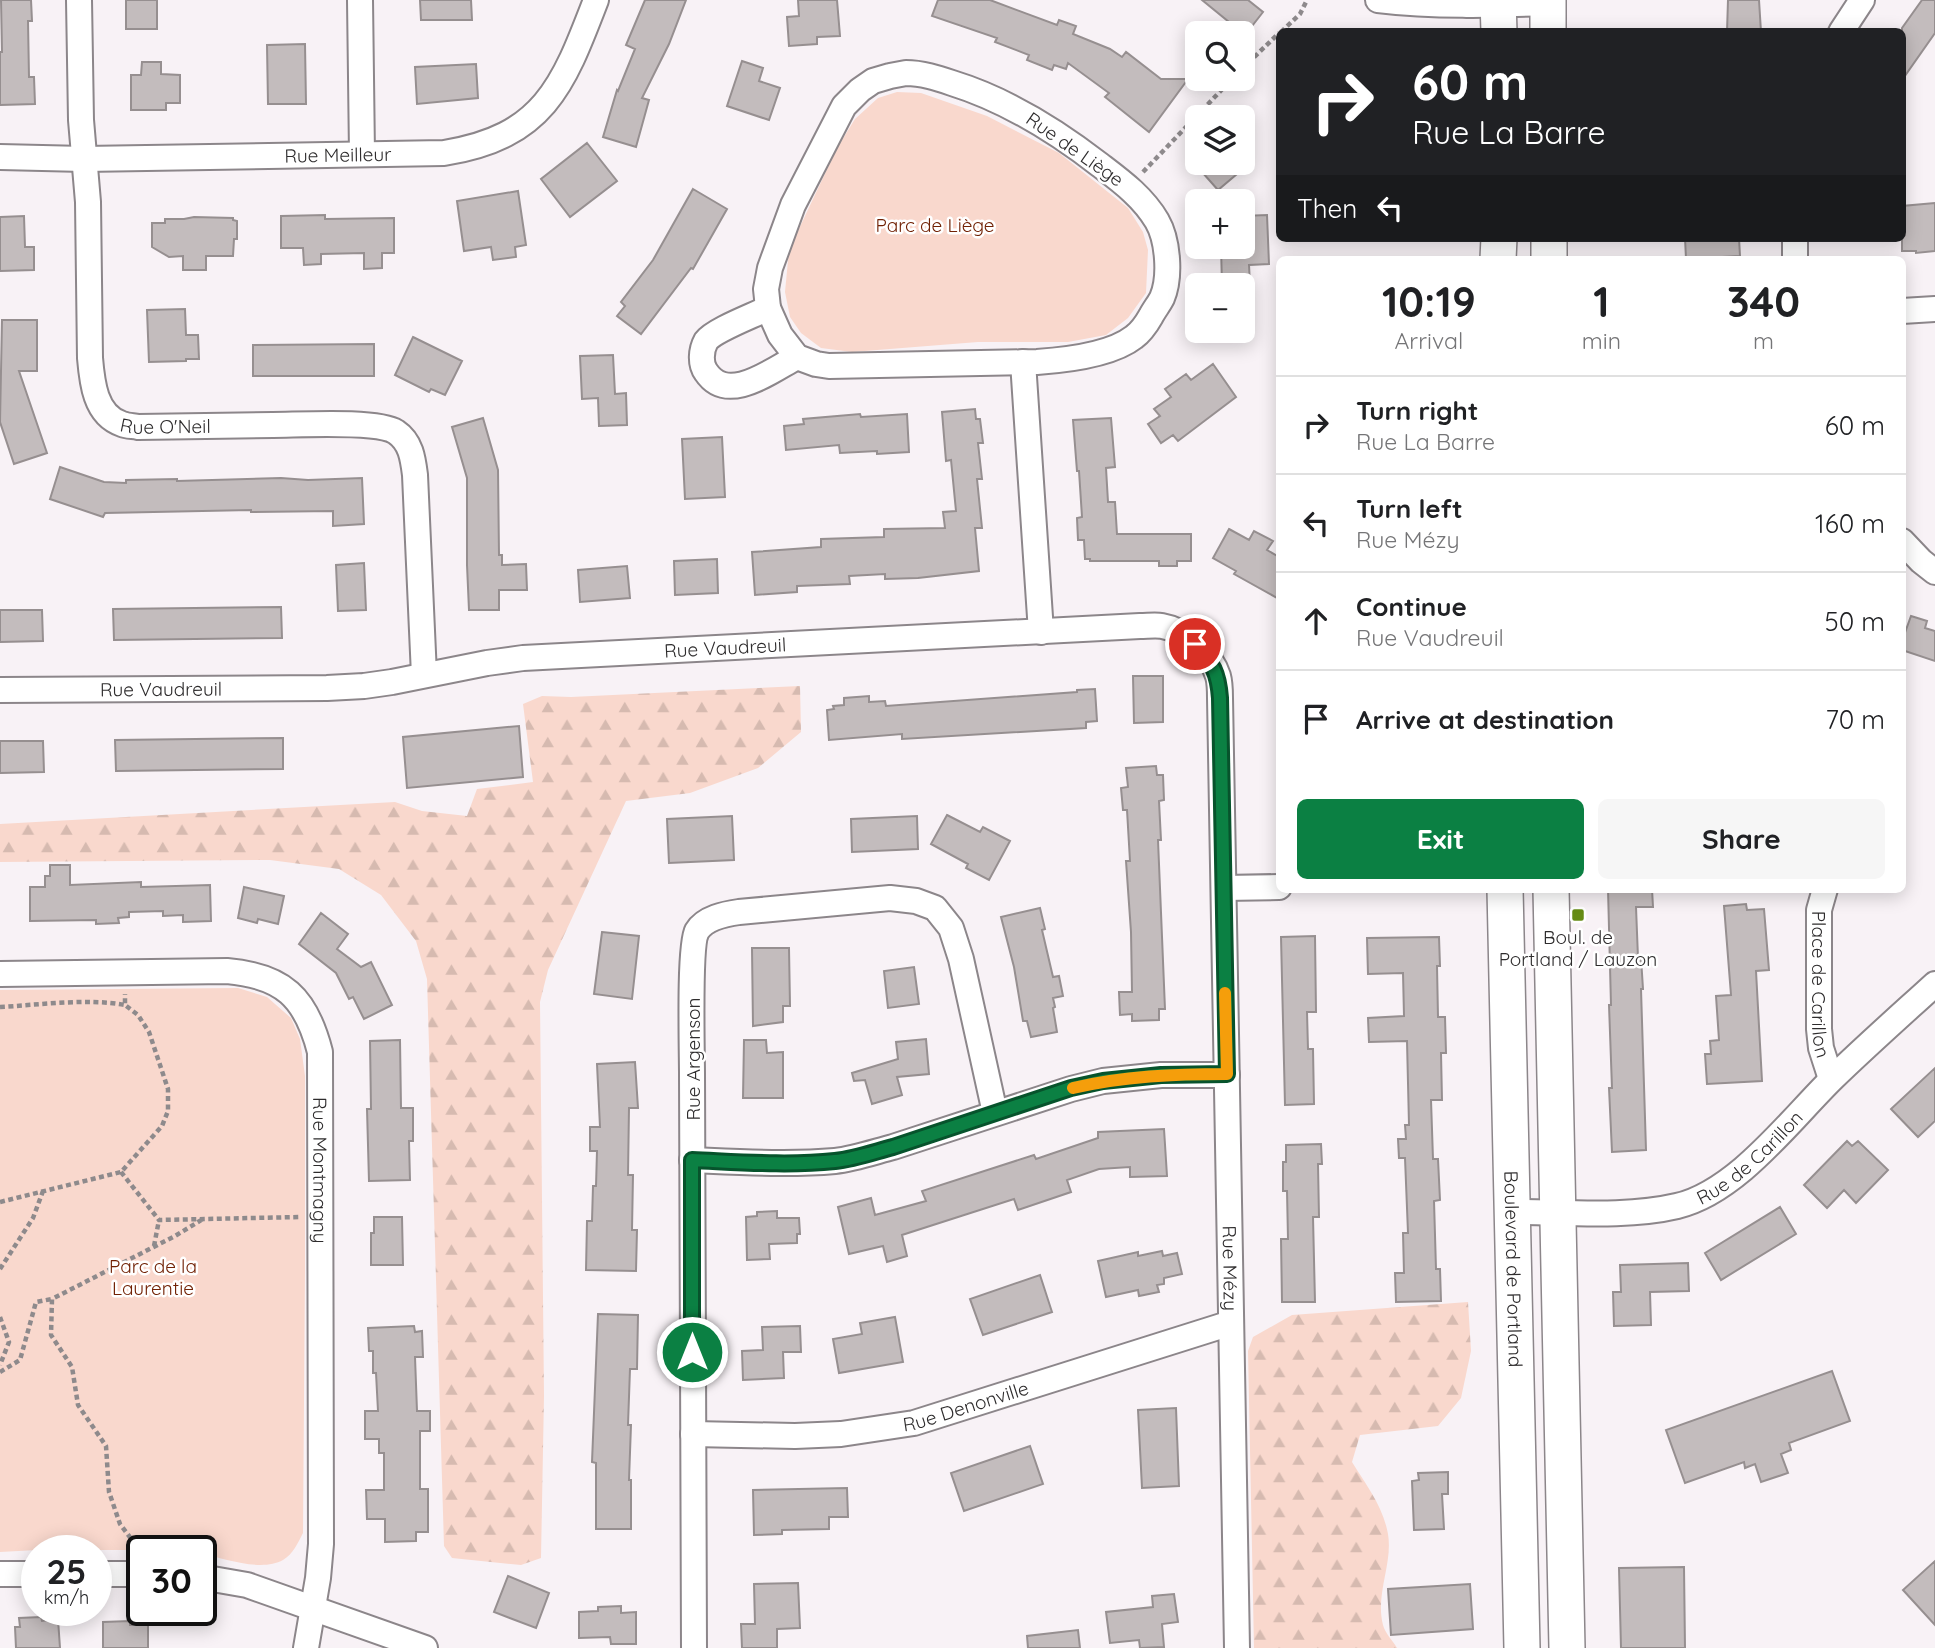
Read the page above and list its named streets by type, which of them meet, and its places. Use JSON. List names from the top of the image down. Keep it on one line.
{"streets":{"main road":["Boulevard de Portland"],"street":["Rue de Liège","Rue Meilleur","Rue O'Neil","Rue Vaudreuil","Place de Carillon","Rue Argenson","Rue de Carillon","Rue Montmagny","Rue Mézy","Rue Denonville"]},"crossings":[["Rue Meilleur","Rue O'Neil"],["Rue O'Neil","Rue Vaudreuil"],["Rue Vaudreuil","Rue Mézy"],["Place de Carillon","Rue de Carillon"],["Rue Argenson","Rue Denonville"],["Rue de Carillon","Boulevard de Portland"],["Rue Mézy","Rue Denonville"]],"parks":["Parc de Liège","Parc de la Laurentie"],"places":{"transit":["Boul. de Portland / Lauzon"]},"page":{"map_buttons":["+","−"],"turn":["60 m","Rue La Barre"],"then":"Then","eta":["10:19","Arrival","1","min","340","m"],"list":[{"name":"Turn right","note":"Rue La Barre","value":"60 m"},{"name":"Turn left","note":"Rue Mézy","value":"160 m"},{"name":"Continue","note":"Rue Vaudreuil","value":"50 m"},{"name":"Arrive at destination","value":"70 m"}],"buttons":["Exit","Share"],"speed":"25 km/h","limit":"30"}}
